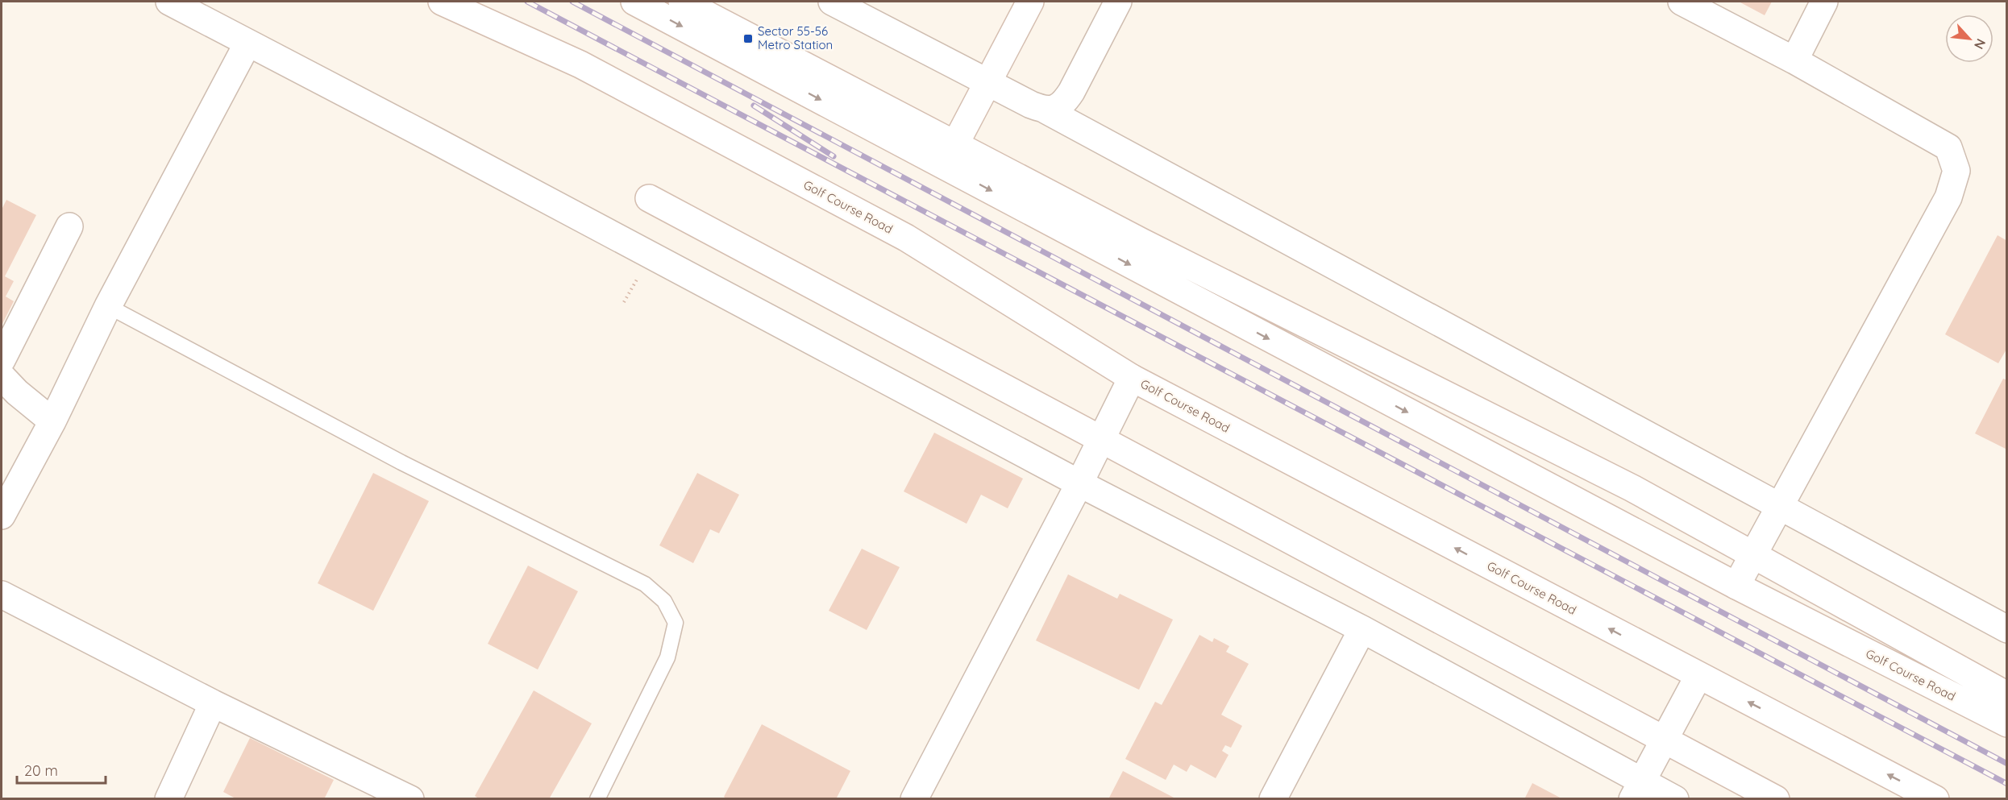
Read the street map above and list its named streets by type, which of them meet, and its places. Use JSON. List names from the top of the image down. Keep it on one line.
{"streets":{"street":["Golf Course Road"]},"places":{"transit":["Sector 55-56 Metro Station"]},"scale_bar":"20 m","north":"bottom right"}
